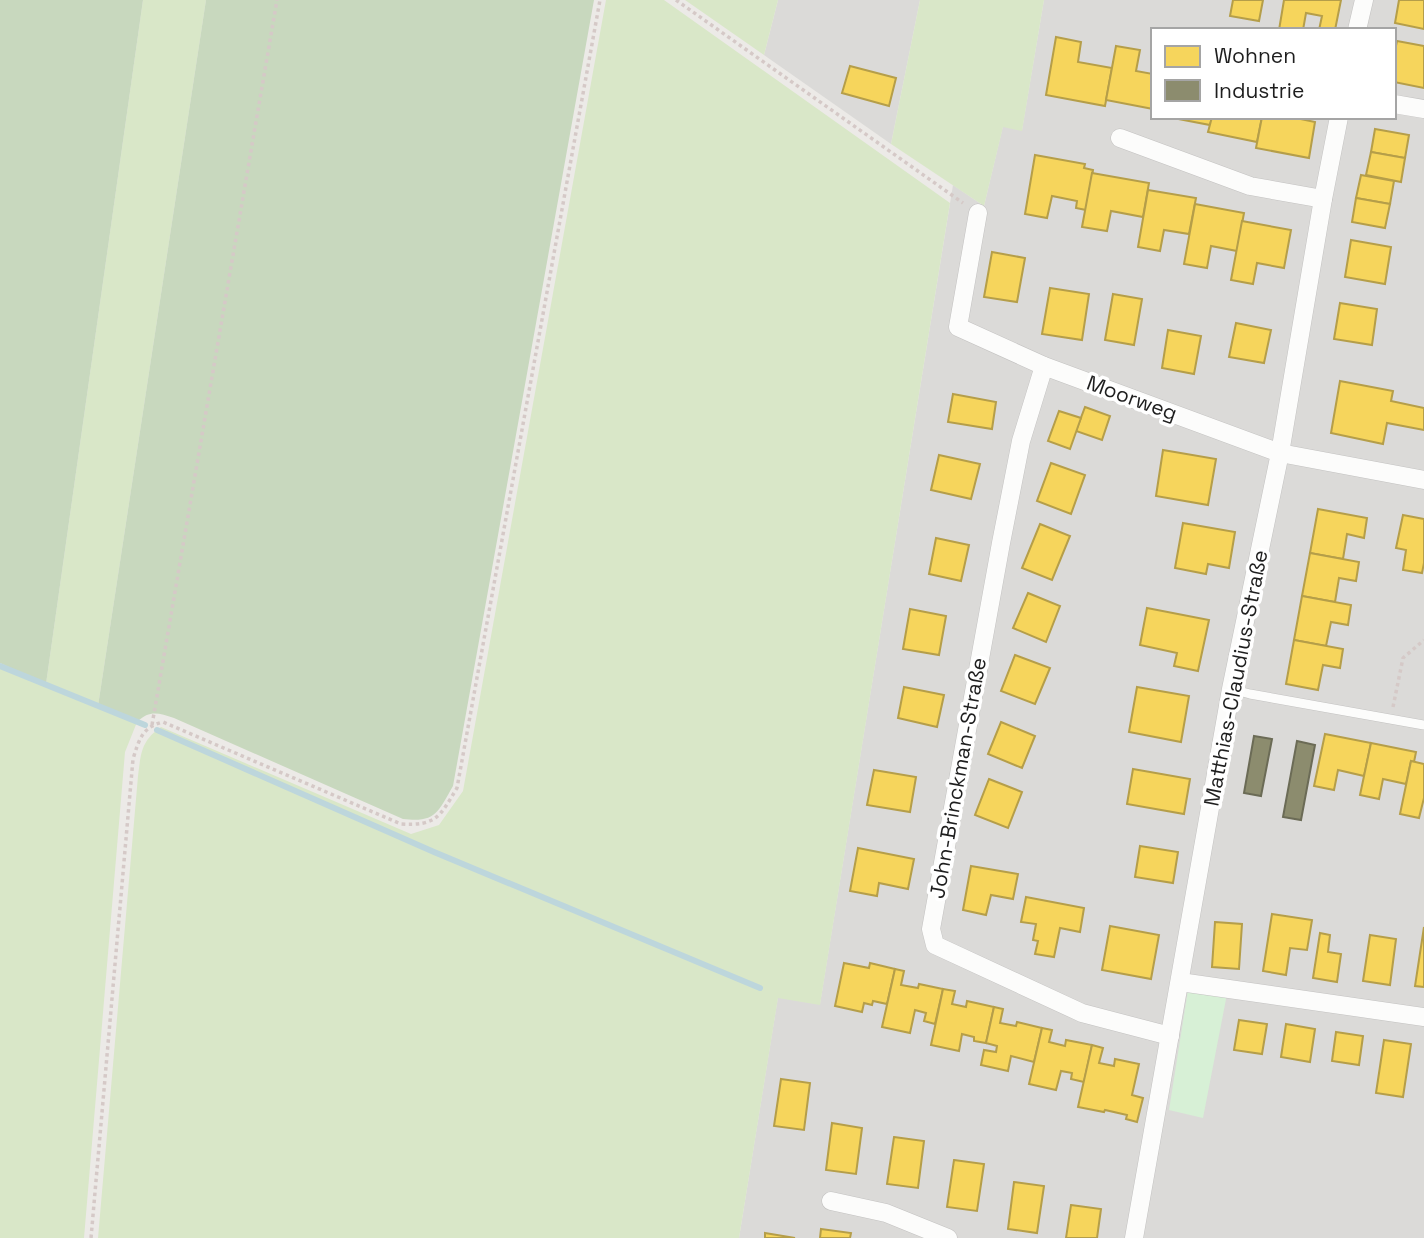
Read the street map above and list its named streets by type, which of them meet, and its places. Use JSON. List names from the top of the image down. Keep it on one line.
{"streets":{"street":["Moorweg","Matthias-Claudius-Straße","John-Brinckman-Straße"]},"crossings":[["Moorweg","Matthias-Claudius-Straße"],["Moorweg","John-Brinckman-Straße"],["Matthias-Claudius-Straße","John-Brinckman-Straße"]],"legend":["Wohnen","Industrie"]}
